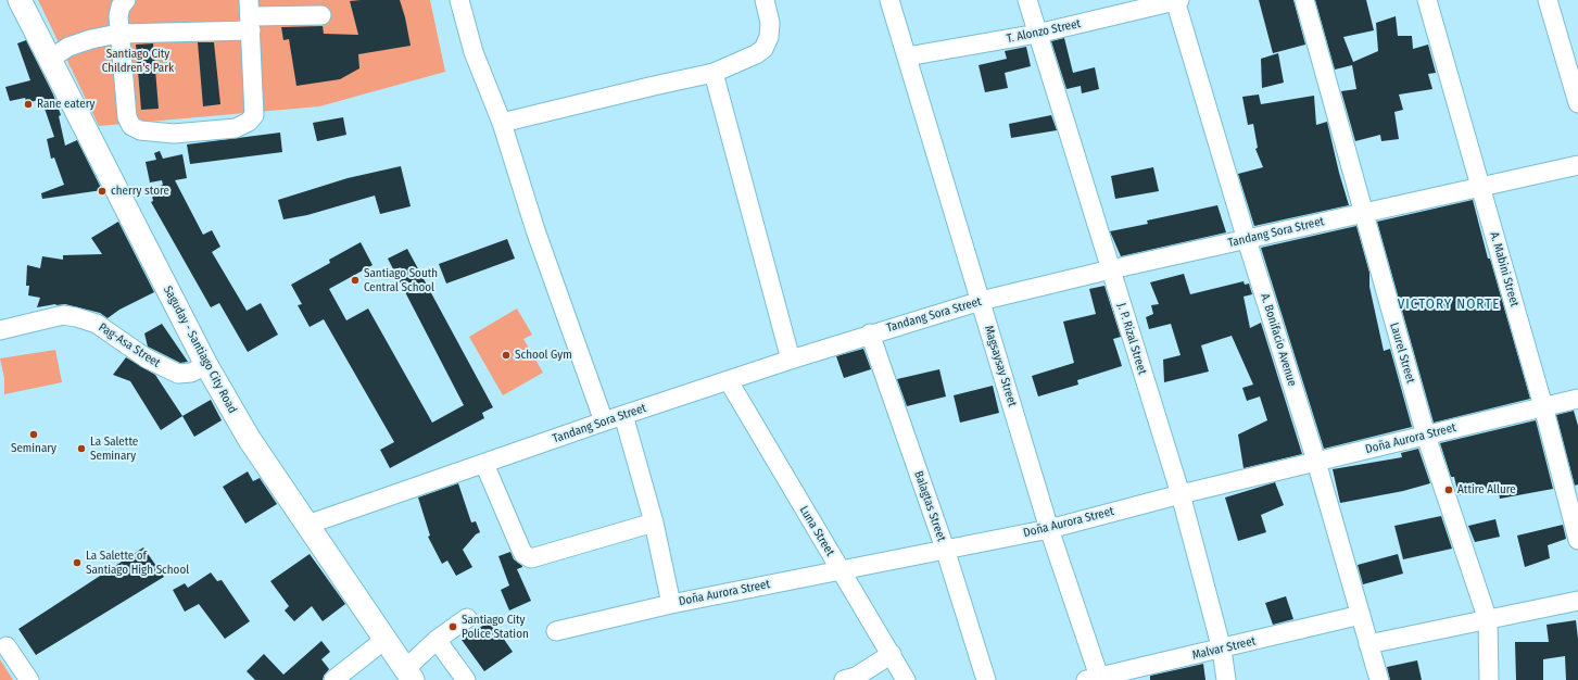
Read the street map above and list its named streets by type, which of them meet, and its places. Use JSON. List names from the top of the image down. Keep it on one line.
{"streets":{"main road":["Saguday - Santiago City Road"],"street":["T. Alonzo Street","Tandang Sora Street","A. Mabini Street","J. P. Rizal Street","A. Bonifacio Avenue","Pag-Asa Street","Laurel Street","Magsaysay Street","Doña Aurora Street","Balagtas Street","Luna Street","Malvar Street"]},"crossings":[["T. Alonzo Street","J. P. Rizal Street"],["T. Alonzo Street","A. Bonifacio Avenue"],["T. Alonzo Street","Magsaysay Street"],["Tandang Sora Street","A. Mabini Street"],["Tandang Sora Street","J. P. Rizal Street"],["Tandang Sora Street","A. Bonifacio Avenue"],["Tandang Sora Street","Saguday - Santiago City Road"],["Tandang Sora Street","Laurel Street"],["Tandang Sora Street","Magsaysay Street"],["Tandang Sora Street","Balagtas Street"],["Tandang Sora Street","Luna Street"],["A. Mabini Street","Doña Aurora Street"],["J. P. Rizal Street","Doña Aurora Street"],["J. P. Rizal Street","Malvar Street"],["A. Bonifacio Avenue","Doña Aurora Street"],["A. Bonifacio Avenue","Malvar Street"],["Pag-Asa Street","Saguday - Santiago City Road"],["Laurel Street","Doña Aurora Street"],["Magsaysay Street","Doña Aurora Street"],["Magsaysay Street","Malvar Street"],["Doña Aurora Street","Balagtas Street"],["Doña Aurora Street","Luna Street"]],"districts":["VICTORY NORTE"],"parks":["Santiago City Children's Park"],"places":["Rane eatery","cherry store","Santiago South Central School","School Gym","Seminary","La Salette Seminary","Attire Allure","La Salette of Santiago High School","Santiago City Police Station"]}
